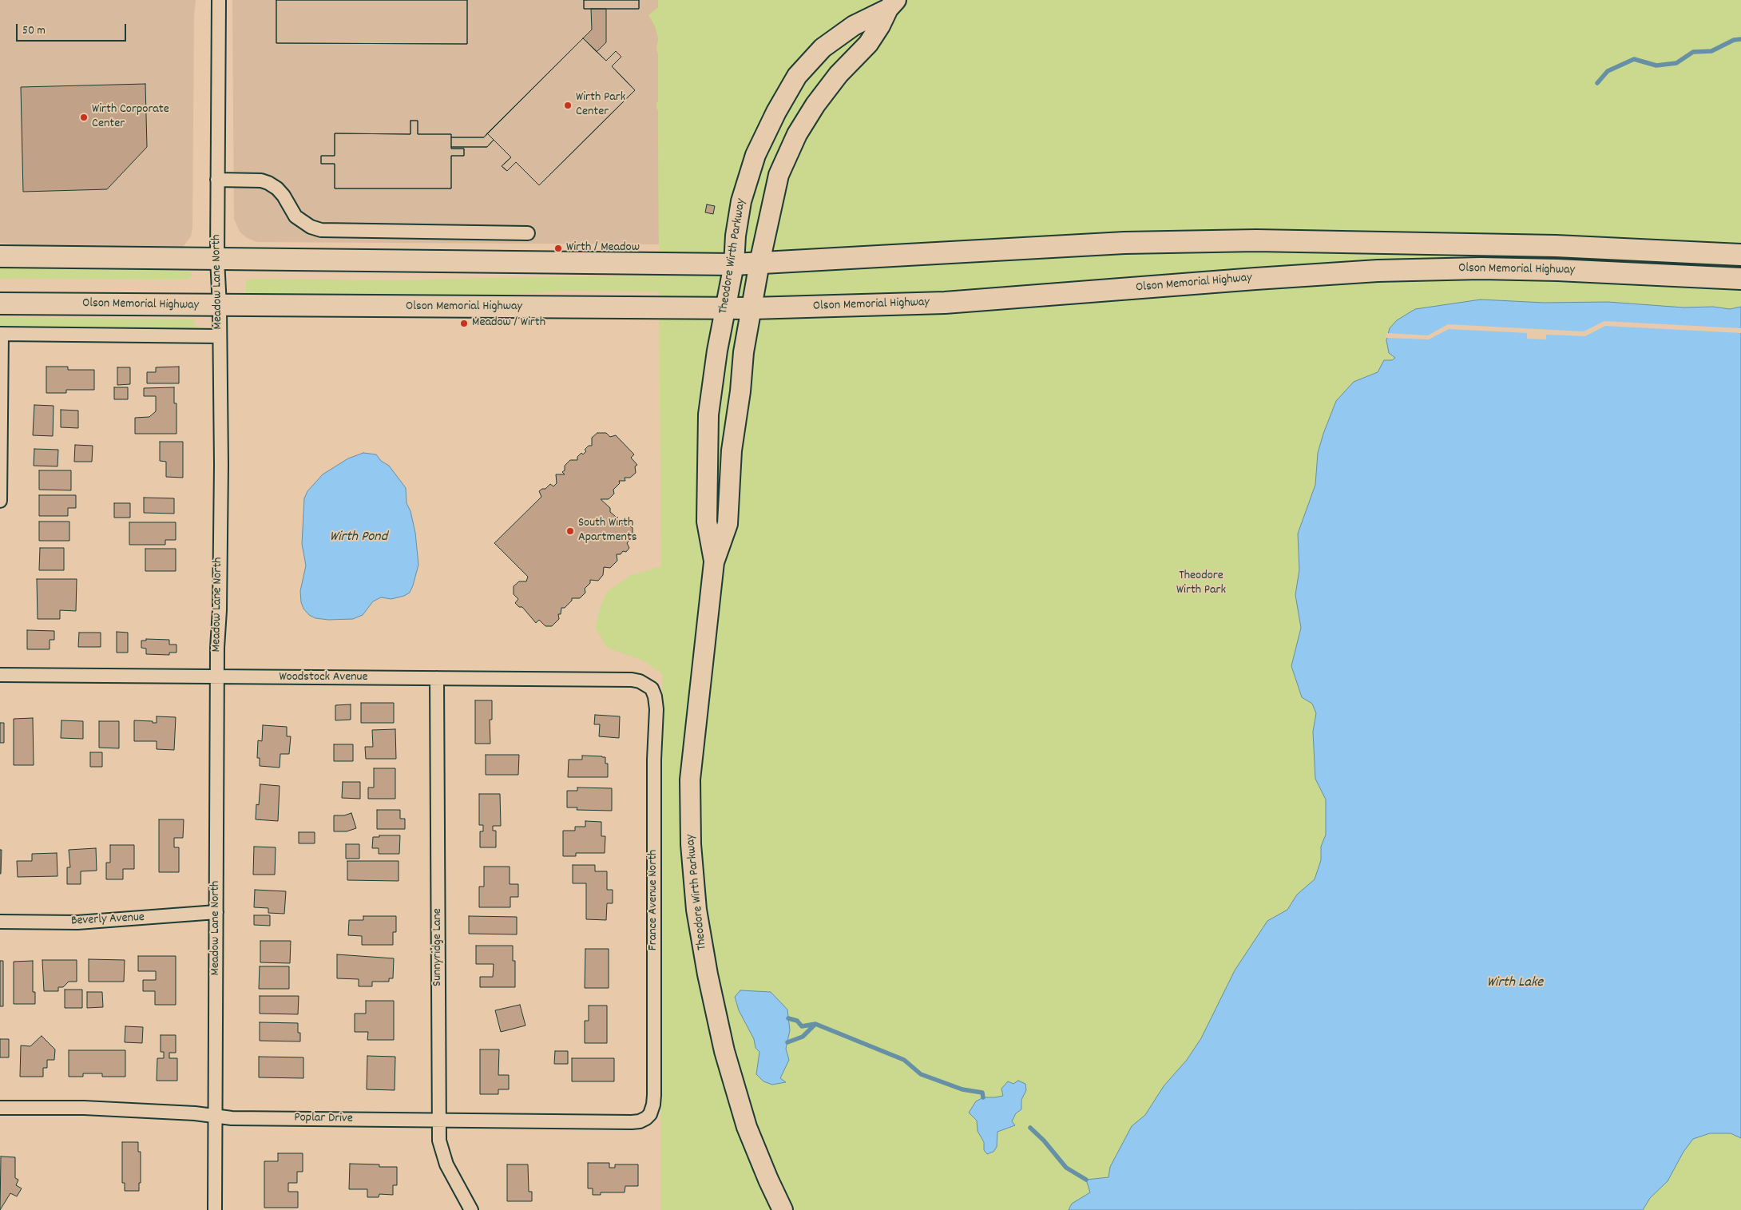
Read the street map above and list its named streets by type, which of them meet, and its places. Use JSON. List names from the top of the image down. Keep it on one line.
{"streets":{"main road":["Olson Memorial Highway"],"street":["Theodore Wirth Parkway","Meadow Lane North","Woodstock Avenue","France Avenue North","Beverly Avenue","Sunnyridge Lane","Poplar Drive"]},"crossings":[["Theodore Wirth Parkway","Olson Memorial Highway"],["Olson Memorial Highway","Meadow Lane North"],["Meadow Lane North","Woodstock Avenue"],["Meadow Lane North","Beverly Avenue"],["Meadow Lane North","Poplar Drive"],["Woodstock Avenue","France Avenue North"],["Woodstock Avenue","Sunnyridge Lane"],["France Avenue North","Poplar Drive"],["Sunnyridge Lane","Poplar Drive"]],"water":["Wirth Pond","Wirth Lake"],"parks":["Theodore Wirth Park"],"places":["Wirth Park Center","Wirth Corporate Center","Wirth / Meadow","Meadow / Wirth","South Wirth Apartments"],"scale_bar":"50 m"}
